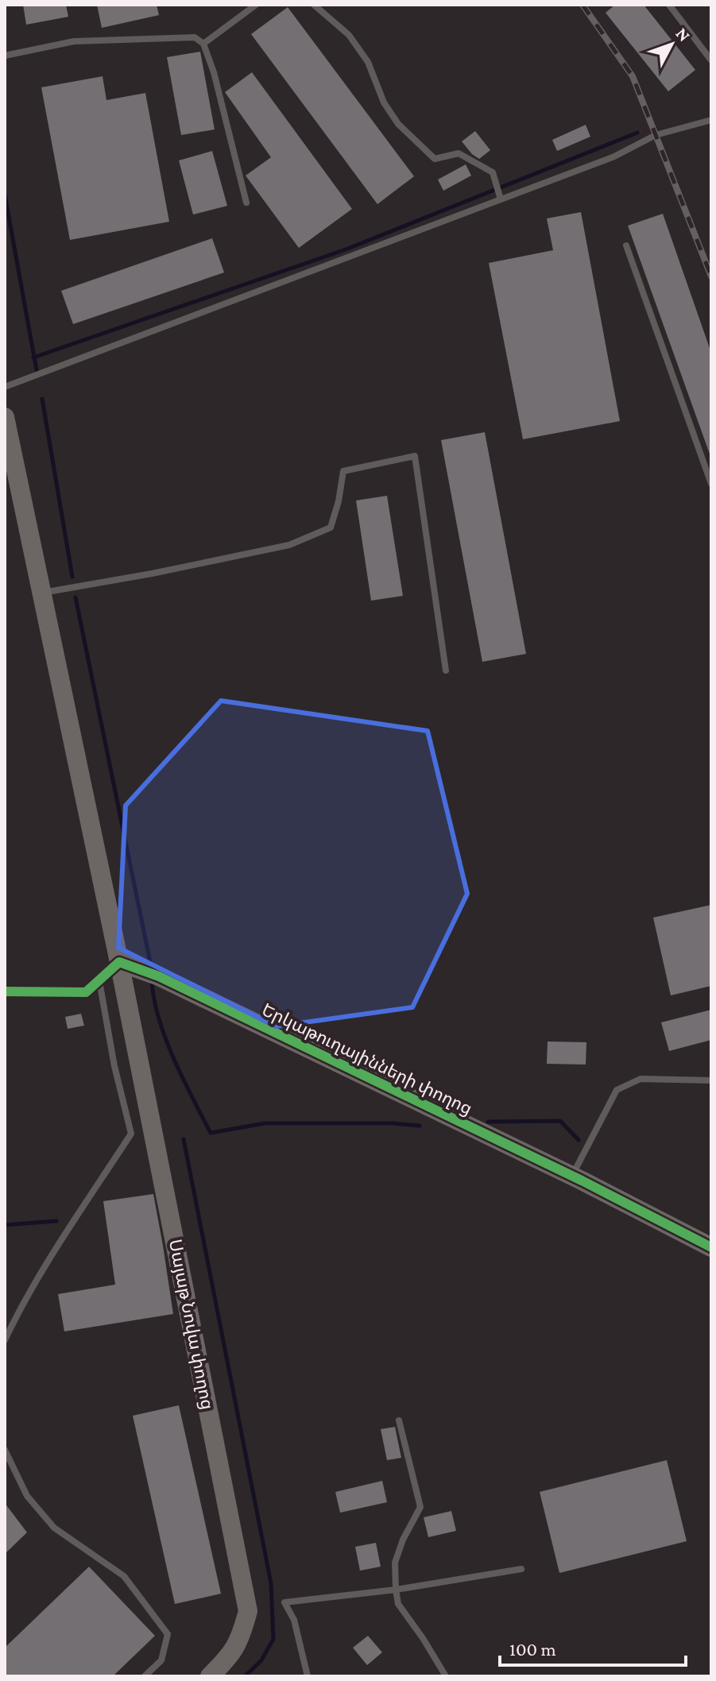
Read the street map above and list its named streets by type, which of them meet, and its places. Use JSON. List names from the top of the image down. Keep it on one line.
{"streets":{"main road":["Երկաթուղայինների փողոց","Սայաթ Նովա փողոց"]},"crossings":[["Երկաթուղայինների փողոց","Սայաթ Նովա փողոց"]],"scale_bar":"100 m","north":"top right"}
